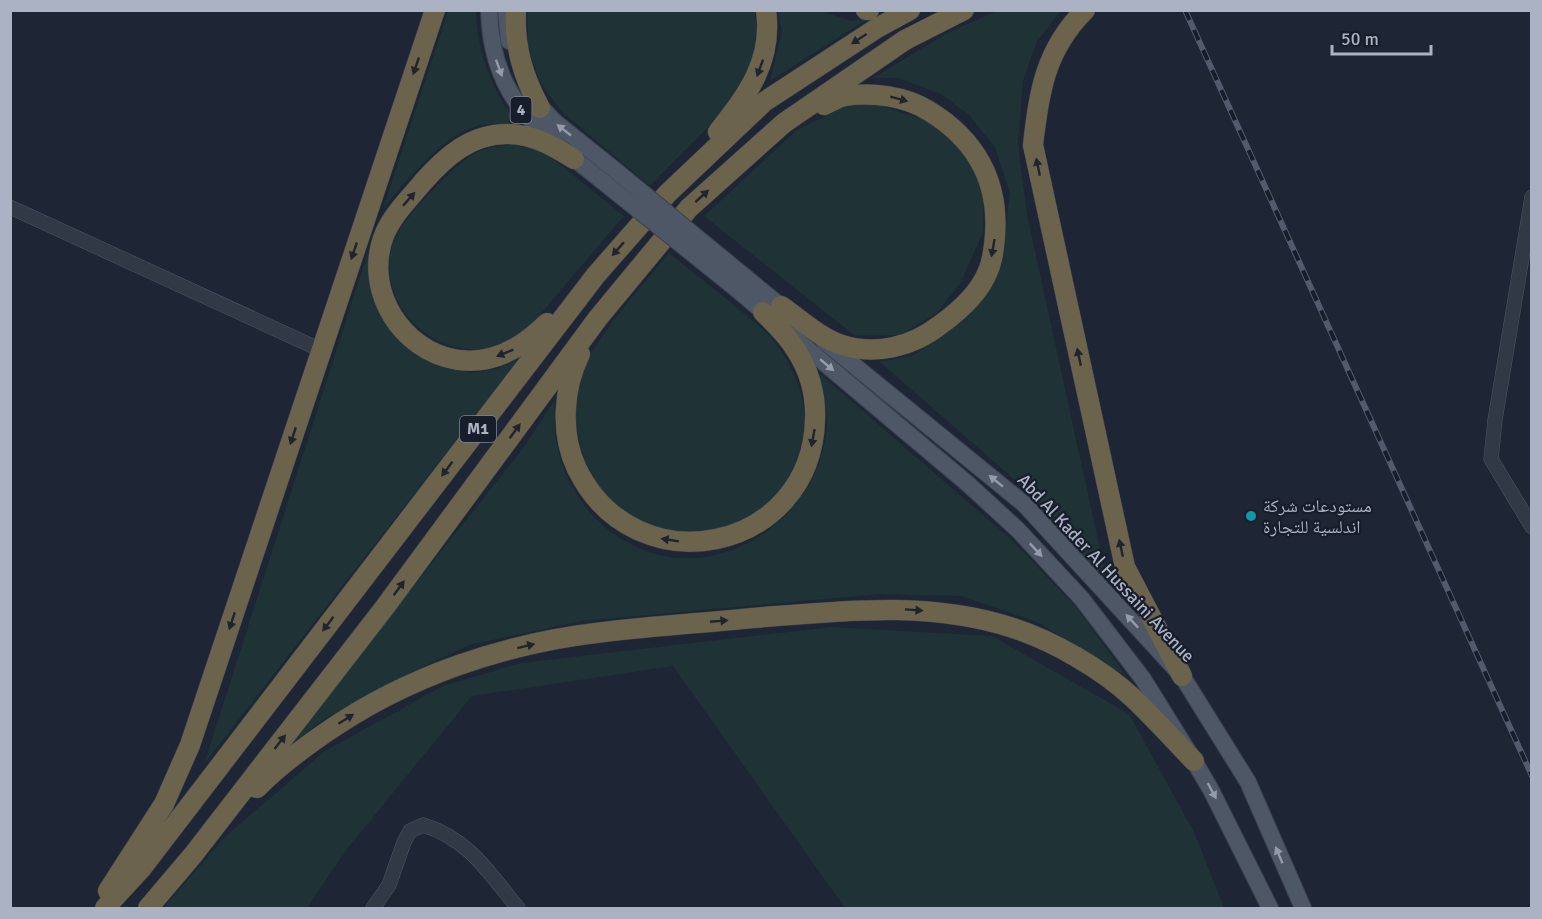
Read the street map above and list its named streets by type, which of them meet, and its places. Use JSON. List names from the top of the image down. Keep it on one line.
{"streets":{"highway":["M1"],"main road":["4","Abd Al Kader Al Hussaini Avenue"]},"crossings":[["4","Abd Al Kader Al Hussaini Avenue"]],"places":["مستودعات شركة اندلسية للتجارة"],"scale_bar":"50 m"}
